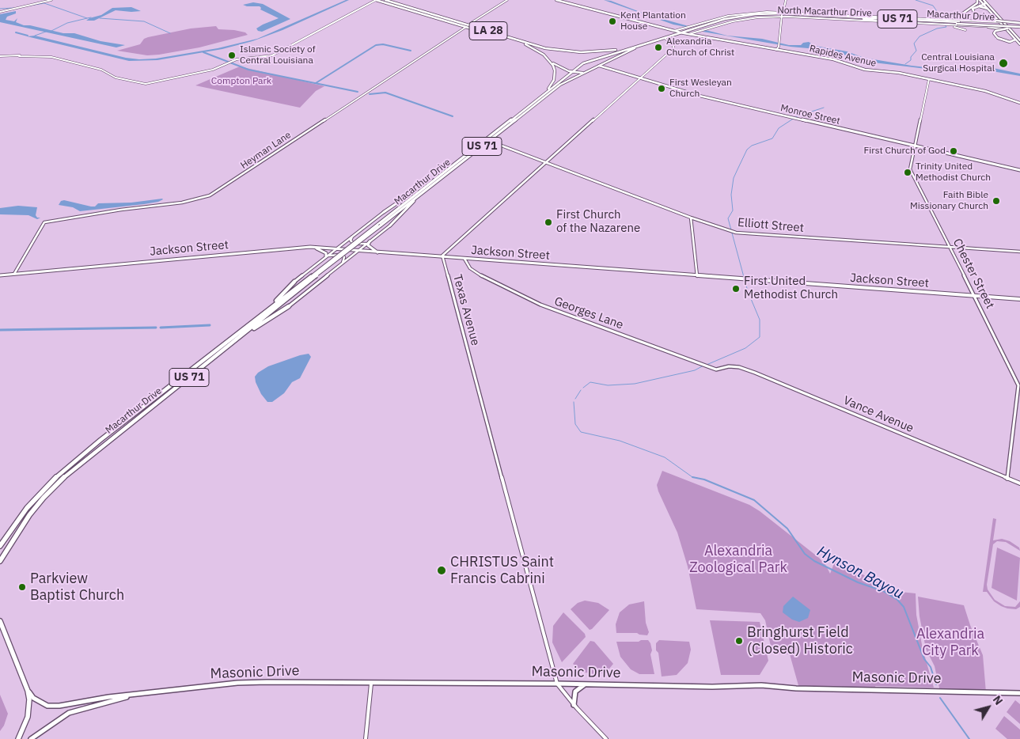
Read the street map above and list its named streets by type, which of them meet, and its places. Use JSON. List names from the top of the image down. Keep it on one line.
{"streets":{"highway":["Macarthur Drive","US 71","LA 28"],"main road":["Rapides Avenue","Monroe Street","Jackson Street","Masonic Drive"],"street":["North Macarthur Drive","Heyman Lane","Elliott Street","Chester Street","Texas Avenue","Georges Lane","Vance Avenue"]},"crossings":[["North Macarthur Drive","Macarthur Drive"],["North Macarthur Drive","Rapides Avenue"],["Macarthur Drive","LA 28"],["Macarthur Drive","Rapides Avenue"],["Macarthur Drive","Monroe Street"],["Macarthur Drive","Elliott Street"],["Macarthur Drive","Jackson Street"],["LA 28","Heyman Lane"],["Rapides Avenue","Chester Street"],["Monroe Street","Chester Street"],["Heyman Lane","Jackson Street"],["Elliott Street","Chester Street"],["Jackson Street","Chester Street"],["Jackson Street","Texas Avenue"],["Jackson Street","Georges Lane"],["Chester Street","Vance Avenue"],["Texas Avenue","Masonic Drive"],["Georges Lane","Vance Avenue"]],"water":["Hynson Bayou"],"parks":["Compton Park","Alexandria Zoological Park","Alexandria City Park"],"places":["Kent Plantation House","Alexandria Church of Christ","Islamic Society of Central Louisiana","Central Louisiana Surgical Hospital","First Wesleyan Church","First Church of God","Trinity United Methodist Church","Faith Bible Missionary Church","First Church of the Nazarene","First United Methodist Church","CHRISTUS Saint Francis Cabrini","Parkview Baptist Church","Bringhurst Field (Closed) Historic"],"north":"top right"}
